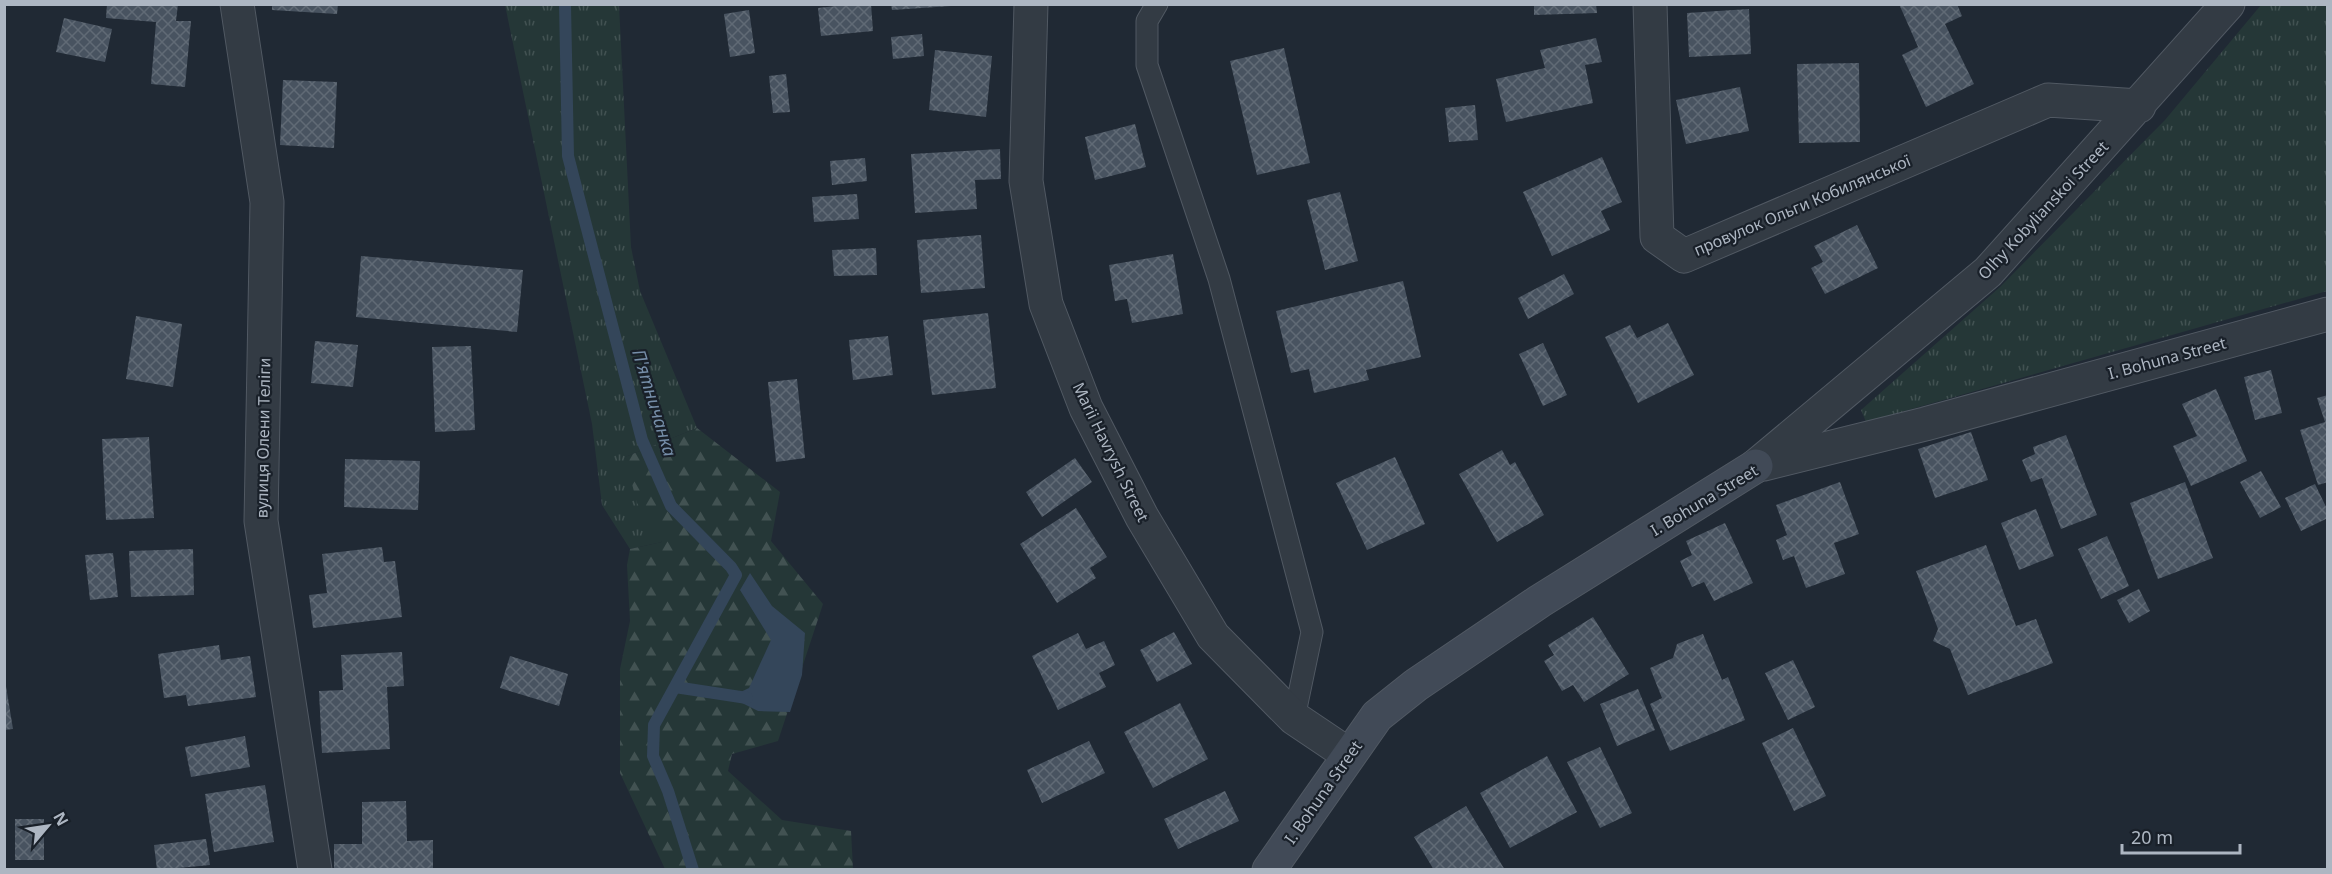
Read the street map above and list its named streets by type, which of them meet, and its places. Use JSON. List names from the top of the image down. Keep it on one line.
{"streets":{"street":["провулок Ольги Кобилянської","Olhy Kobylianskoi Street","I. Bohuna Street","вулиця Олени Теліги","Marii Havrysh Street"]},"crossings":[["провулок Ольги Кобилянської","Olhy Kobylianskoi Street"],["Olhy Kobylianskoi Street","I. Bohuna Street"],["I. Bohuna Street","Marii Havrysh Street"]],"water":["П'ятничанка"],"scale_bar":"20 m","north":"top right"}
